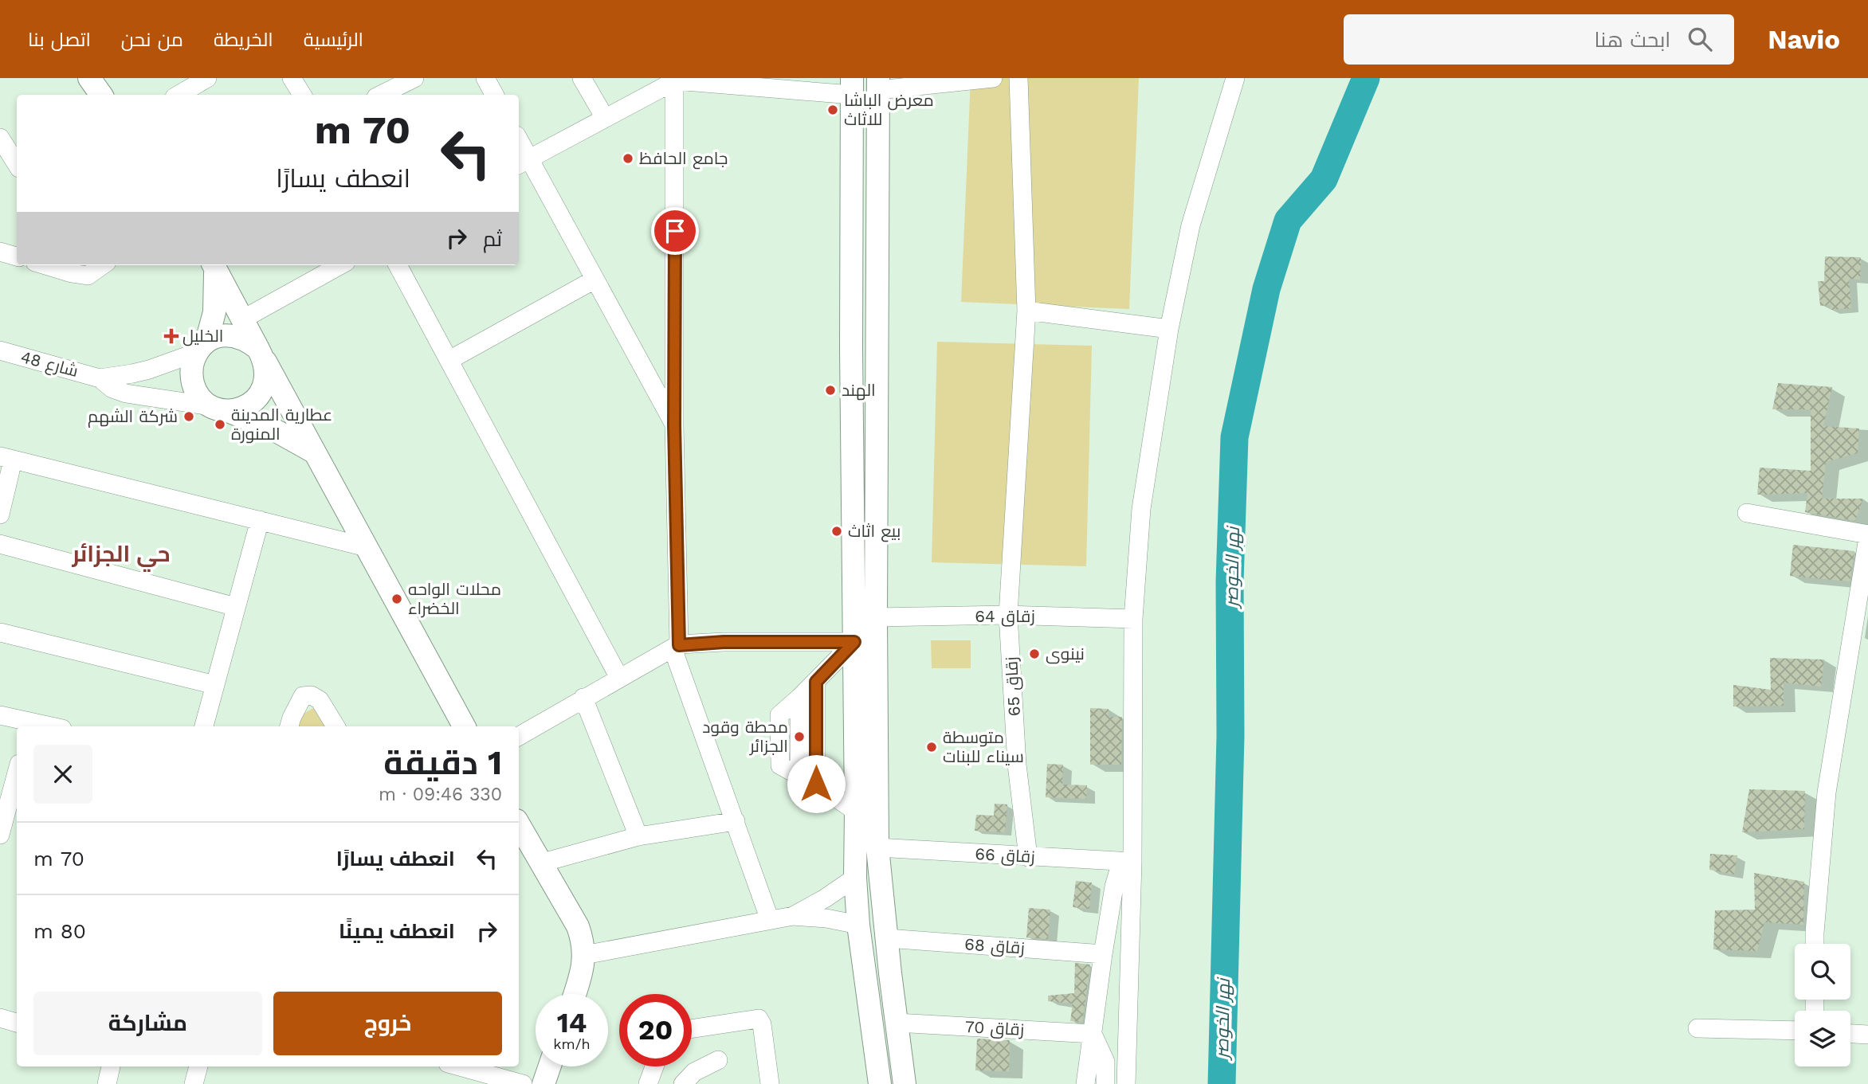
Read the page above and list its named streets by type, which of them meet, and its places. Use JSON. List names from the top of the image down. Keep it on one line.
{"streets":{"street":["شارع 48","زقاق 64","زقاق 65","زقاق 66","زقاق 68","زقاق 70"]},"crossings":[["زقاق 64","زقاق 65"],["زقاق 65","زقاق 66"]],"districts":["حي الجزائر"],"water":["نهر الخوصر"],"places":{"other":["معرض الباشا للاثاث","جامع الحافظ","الهند","شركة الشهم","عطارية المدينة المنورة","بيع اثاث","محلات الواحه الخضراء","نينوى","محطة وقود الجزائر","متوسطة سيناء للبنات"],"health":["الخليل"]},"page":{"header":"Navio","search":"ابحث هنا","nav":["الرئيسية","الخريطة","من نحن","اتصل بنا"],"turn":["70 m","انعطف يسارًا"],"then":"ثم","heading":["1 دقيقة","330 m · 09:46"],"list":[{"name":"انعطف يسارًا","value":"70 m"},{"name":"انعطف يمينًا","value":"80 m"}],"buttons":["خروج","مشاركة"],"speed":"14 km/h","limit":"20"}}
